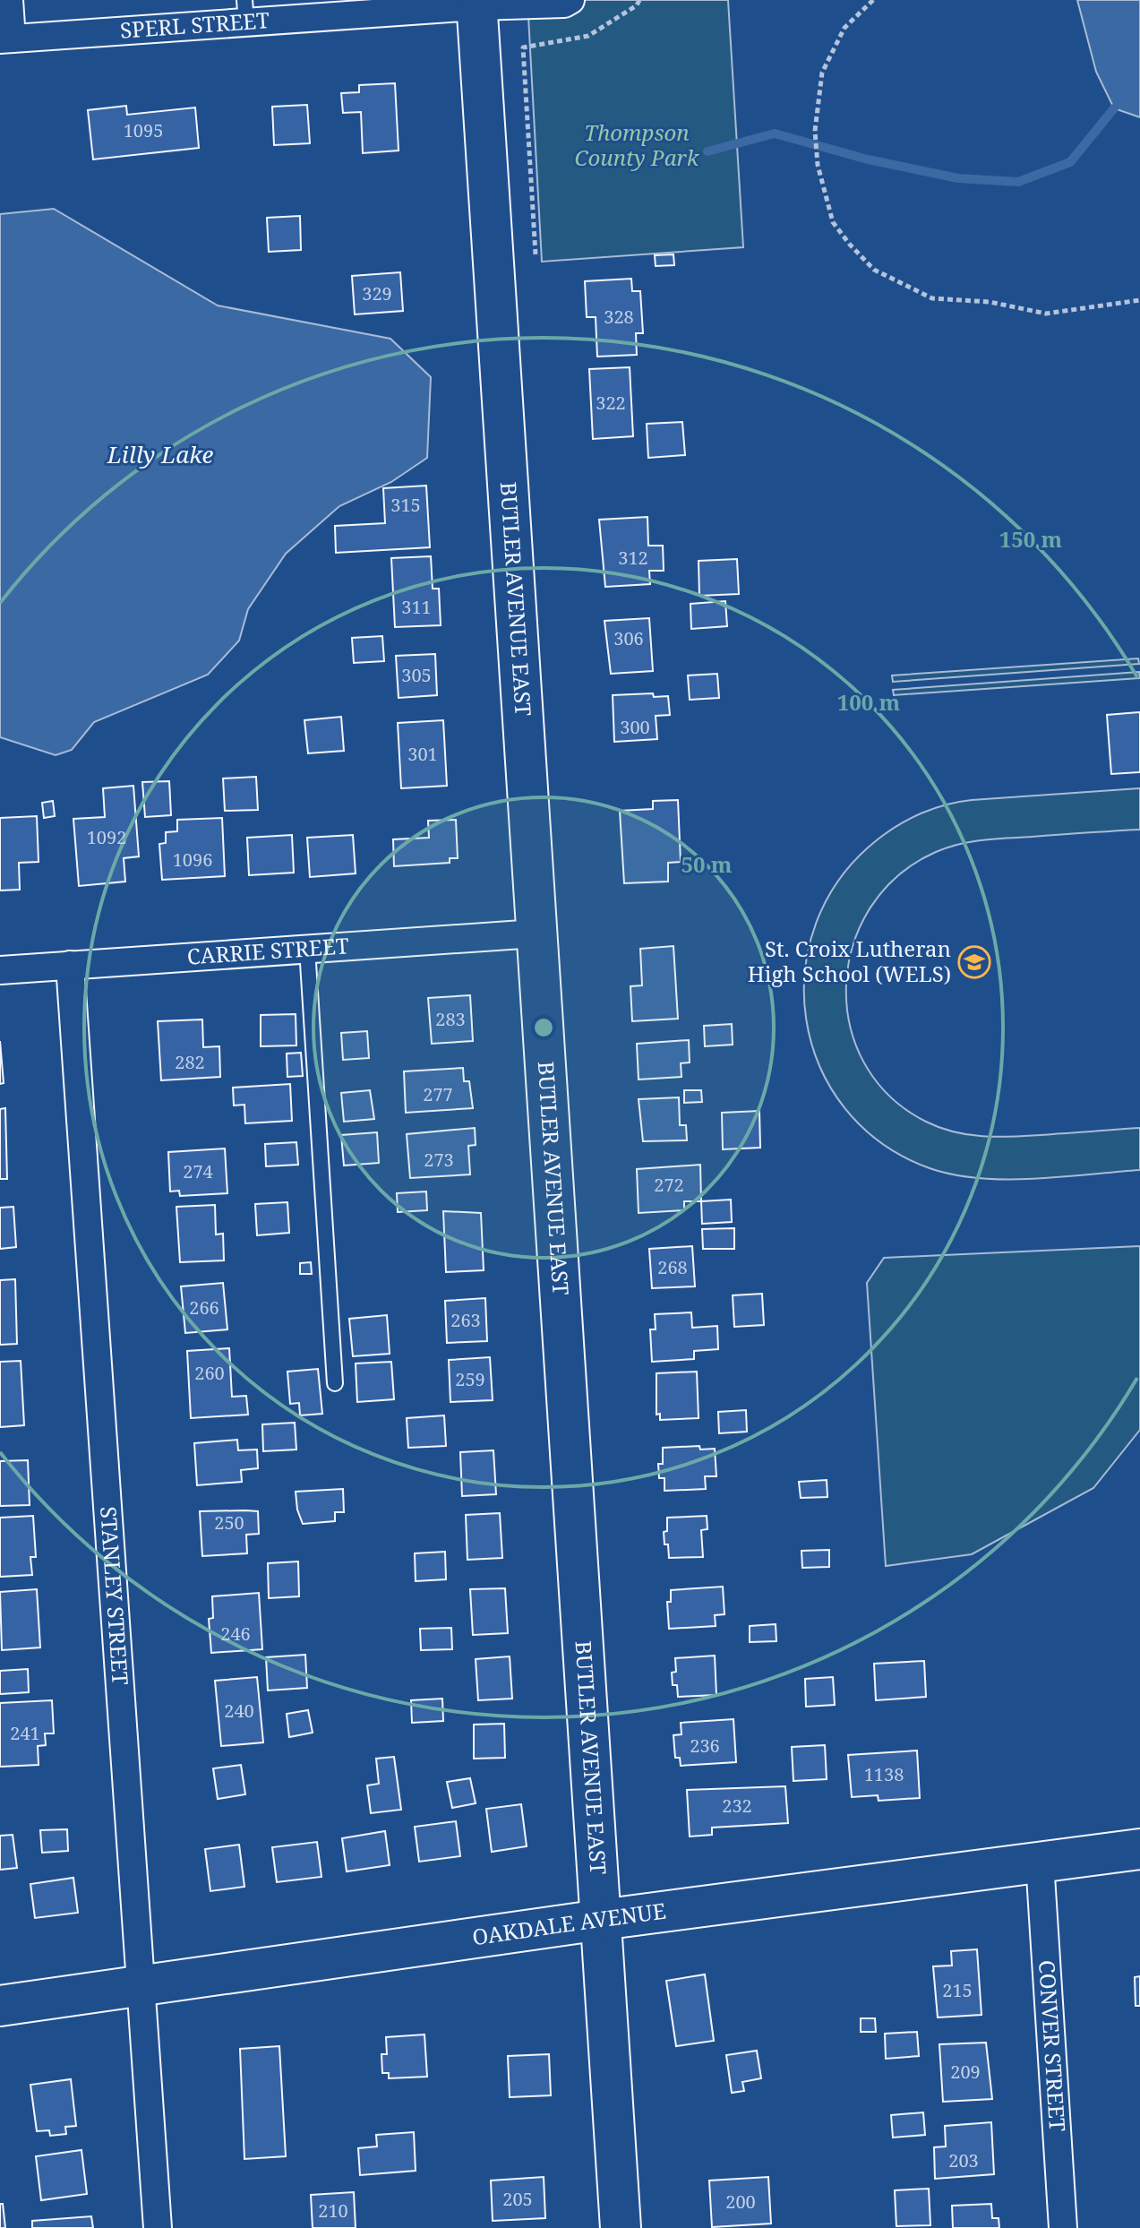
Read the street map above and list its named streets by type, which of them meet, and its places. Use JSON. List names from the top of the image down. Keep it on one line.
{"streets":{"street":["SPERL STREET","BUTLER AVENUE EAST","CARRIE STREET","STANLEY STREET","OAKDALE AVENUE","CONVER STREET"]},"crossings":[["SPERL STREET","BUTLER AVENUE EAST"],["BUTLER AVENUE EAST","CARRIE STREET"],["BUTLER AVENUE EAST","OAKDALE AVENUE"],["CARRIE STREET","STANLEY STREET"],["STANLEY STREET","OAKDALE AVENUE"],["OAKDALE AVENUE","CONVER STREET"]],"water":["Lilly Lake"],"parks":["Thompson County Park"],"places":{"school or university":["St. Croix Lutheran High School (WELS)"]},"house_numbers":["1095","329","328","322","315","312","311","306","305","300","301","1092","1096","283","282","277","273","274","272","268","266","263","260","259","250","246","240","241","236","1138","232","215","209","203","205","200","210"],"rings":["150 m","100 m","50 m"]}
